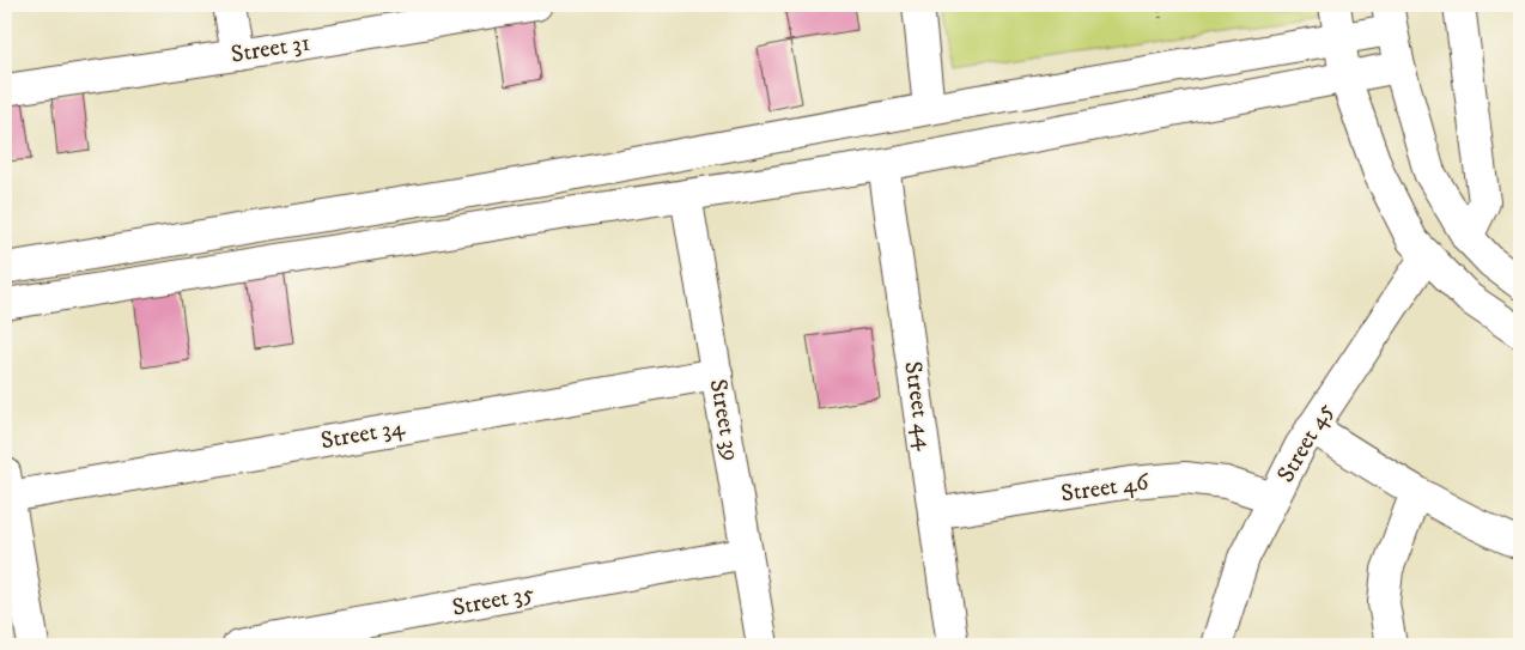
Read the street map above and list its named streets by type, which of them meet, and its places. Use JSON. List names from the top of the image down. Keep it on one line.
{"streets":{"street":["Street 31","Street 44","Street 39","Street 34","Street 45","Street 46","Street 35"]},"crossings":[["Street 44","Street 46"],["Street 39","Street 34"],["Street 39","Street 35"],["Street 45","Street 46"]]}
